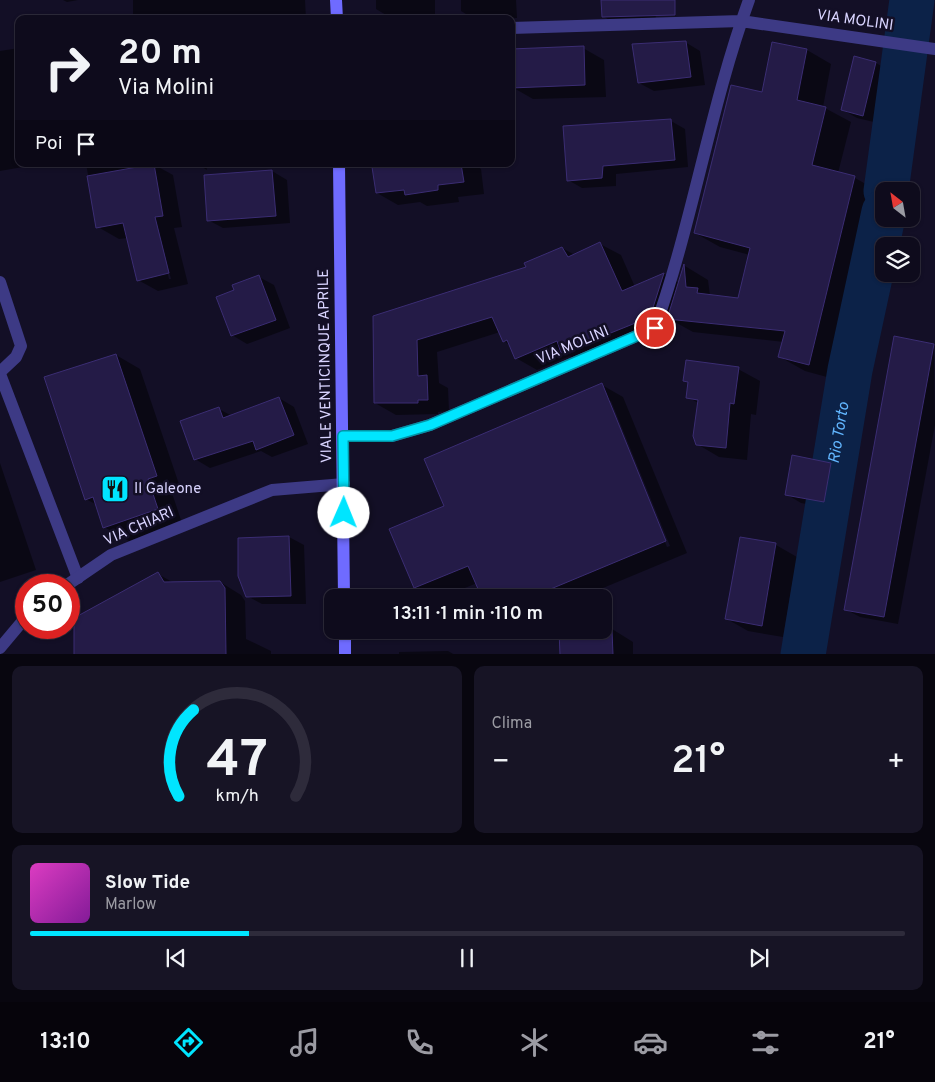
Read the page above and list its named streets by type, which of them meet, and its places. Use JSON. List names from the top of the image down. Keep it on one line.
{"streets":{"main road":["VIALE VENTICINQUE APRILE"],"street":["VIA MOLINI","VIA CHIARI"]},"crossings":[["VIA MOLINI","VIALE VENTICINQUE APRILE"],["VIALE VENTICINQUE APRILE","VIA CHIARI"]],"water":["Rio Torto"],"places":{"restaurant":["Il Galeone"]},"north":"top left","page":{"turn":["20 m","Via Molini"],"then":"Poi","limit":"50","trip":"13:11 · 1 min · 110 m","tile":"Clima","heat":["−","21°","+"],"song":["Slow Tide","Marlow"],"tabs":["13:10","21°"],"gauge":["47","km/h"]}}
